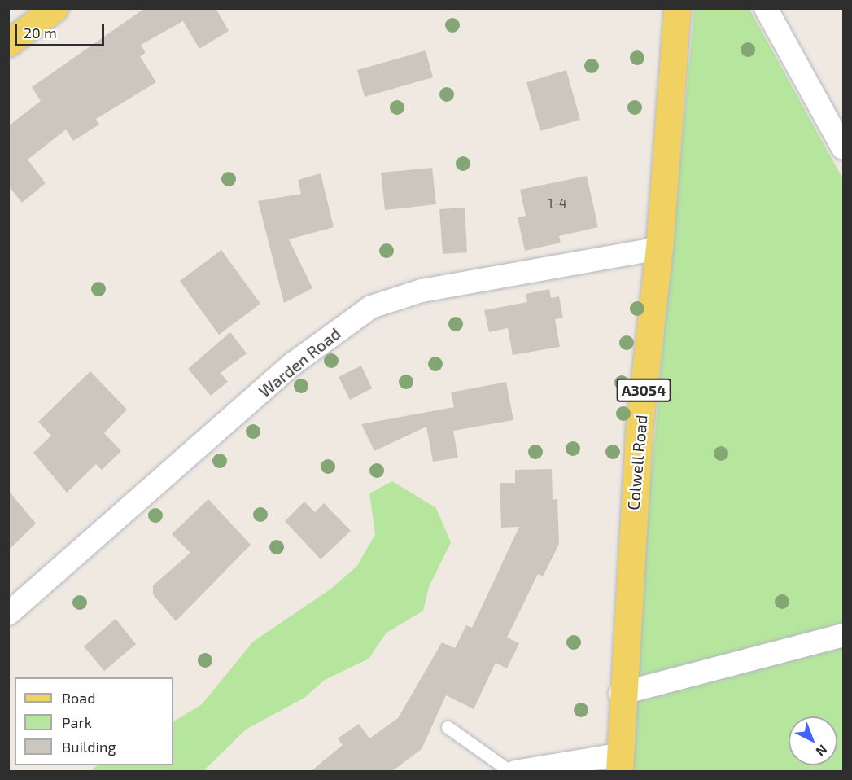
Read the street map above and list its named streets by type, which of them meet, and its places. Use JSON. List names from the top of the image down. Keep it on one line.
{"streets":{"main road":["A3054","Colwell Road"],"street":["Warden Road"]},"crossings":[["Warden Road","Colwell Road"]],"house_numbers":["1-4"],"legend":["Road","Park","Building"],"scale_bar":"20 m","north":"bottom right"}
